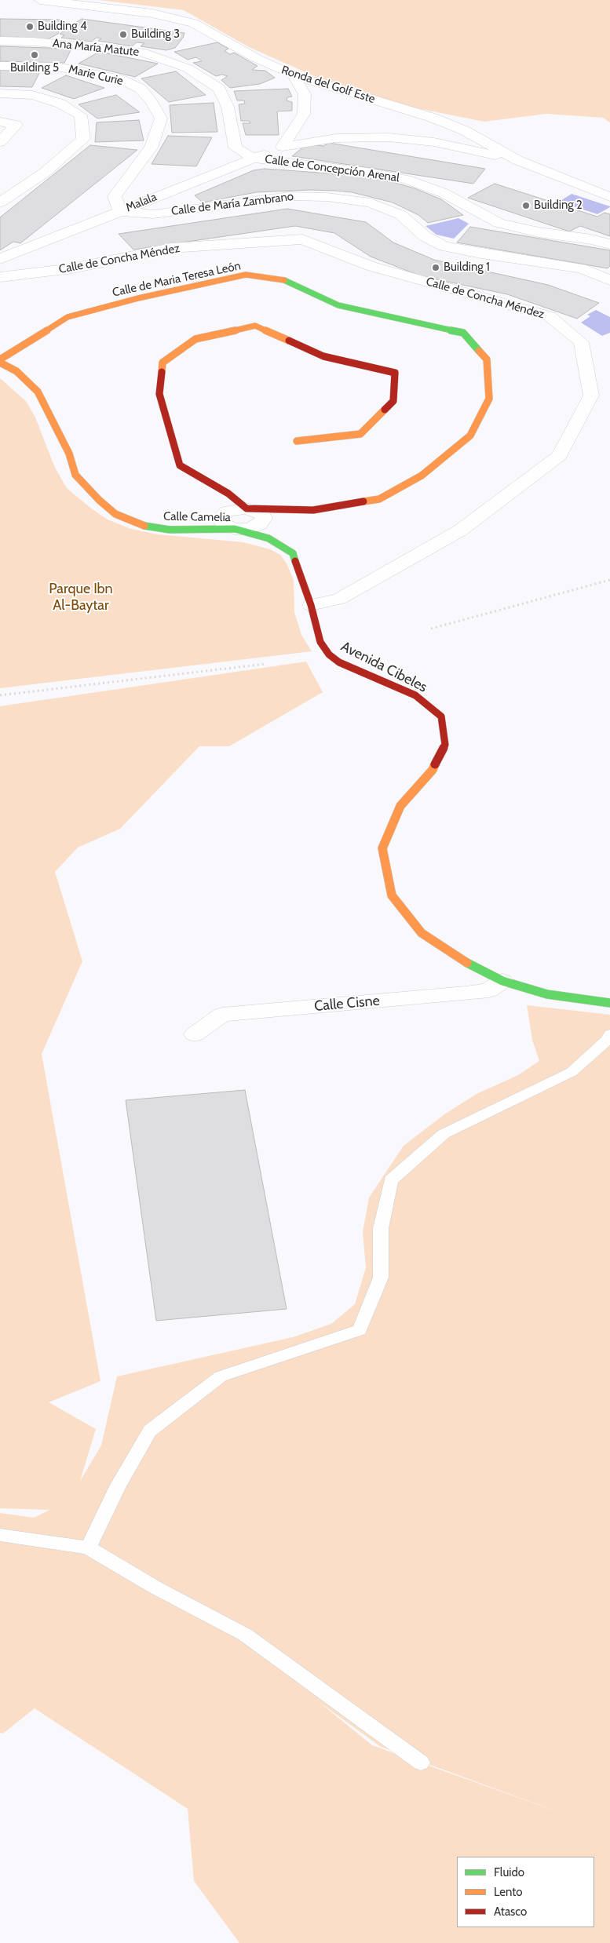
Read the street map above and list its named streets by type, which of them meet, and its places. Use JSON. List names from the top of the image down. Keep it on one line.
{"streets":{"street":["Ana María Matute","Marie Curie","Ronda del Golf Este","Calle de Concepción Arenal","Malala","Calle de María Zambrano","Calle de Concha Méndez","Calle de Maria Teresa León","Calle Camelia","Avenida Cibeles","Calle Cisne"]},"crossings":[["Ana María Matute","Calle de Concepción Arenal"],["Ana María Matute","Malala"],["Marie Curie","Malala"],["Marie Curie","Calle de María Zambrano"],["Ronda del Golf Este","Malala"],["Calle de Concepción Arenal","Malala"],["Malala","Calle de María Zambrano"],["Calle de Concha Méndez","Calle Camelia"],["Calle Camelia","Avenida Cibeles"],["Avenida Cibeles","Calle Cisne"]],"parks":["Parque Ibn Al-Baytar"],"places":["Building 4","Building 3","Building 5","Building 2","Building 1"],"legend":["Fluido","Lento","Atasco"]}
